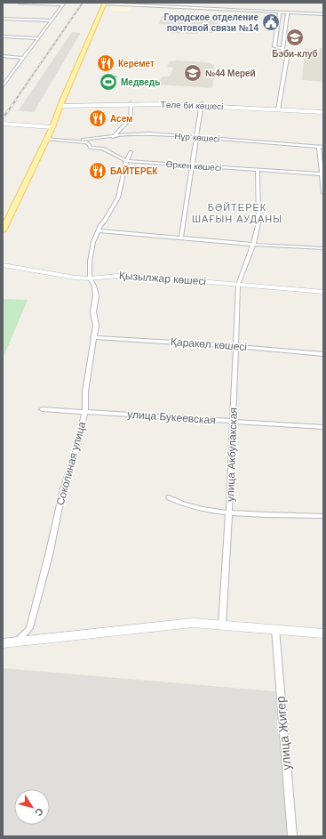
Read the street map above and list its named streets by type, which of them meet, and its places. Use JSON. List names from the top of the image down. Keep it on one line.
{"streets":{"main road":["Төле би көшесі","Қызылжар көшесі"],"street":["Нұр көшесі","Өркен көшесі","Қаракөл көшесі","улица Букеевская","улица Акбулакская","Соколиная улица","улица Жигер"]},"crossings":[["Нұр көшесі","Өркен көшесі"],["Өркен көшесі","улица Акбулакская"],["Қызылжар көшесі","улица Акбулакская"],["Қызылжар көшесі","Соколиная улица"],["Қаракөл көшесі","улица Акбулакская"],["Қаракөл көшесі","Соколиная улица"],["улица Букеевская","улица Акбулакская"],["улица Букеевская","Соколиная улица"]],"districts":["БӘЙТЕРЕК ШАҒЫН АУДАНЫ"],"places":{"public building":["Городское отделение почтовой связи №14"],"school or university":["Бэби-клуб","№44 Мерей"],"restaurant":["Керемет","Асем","БАЙТЕРЕК"],"sports":["Медведь"]},"north":"bottom right"}
